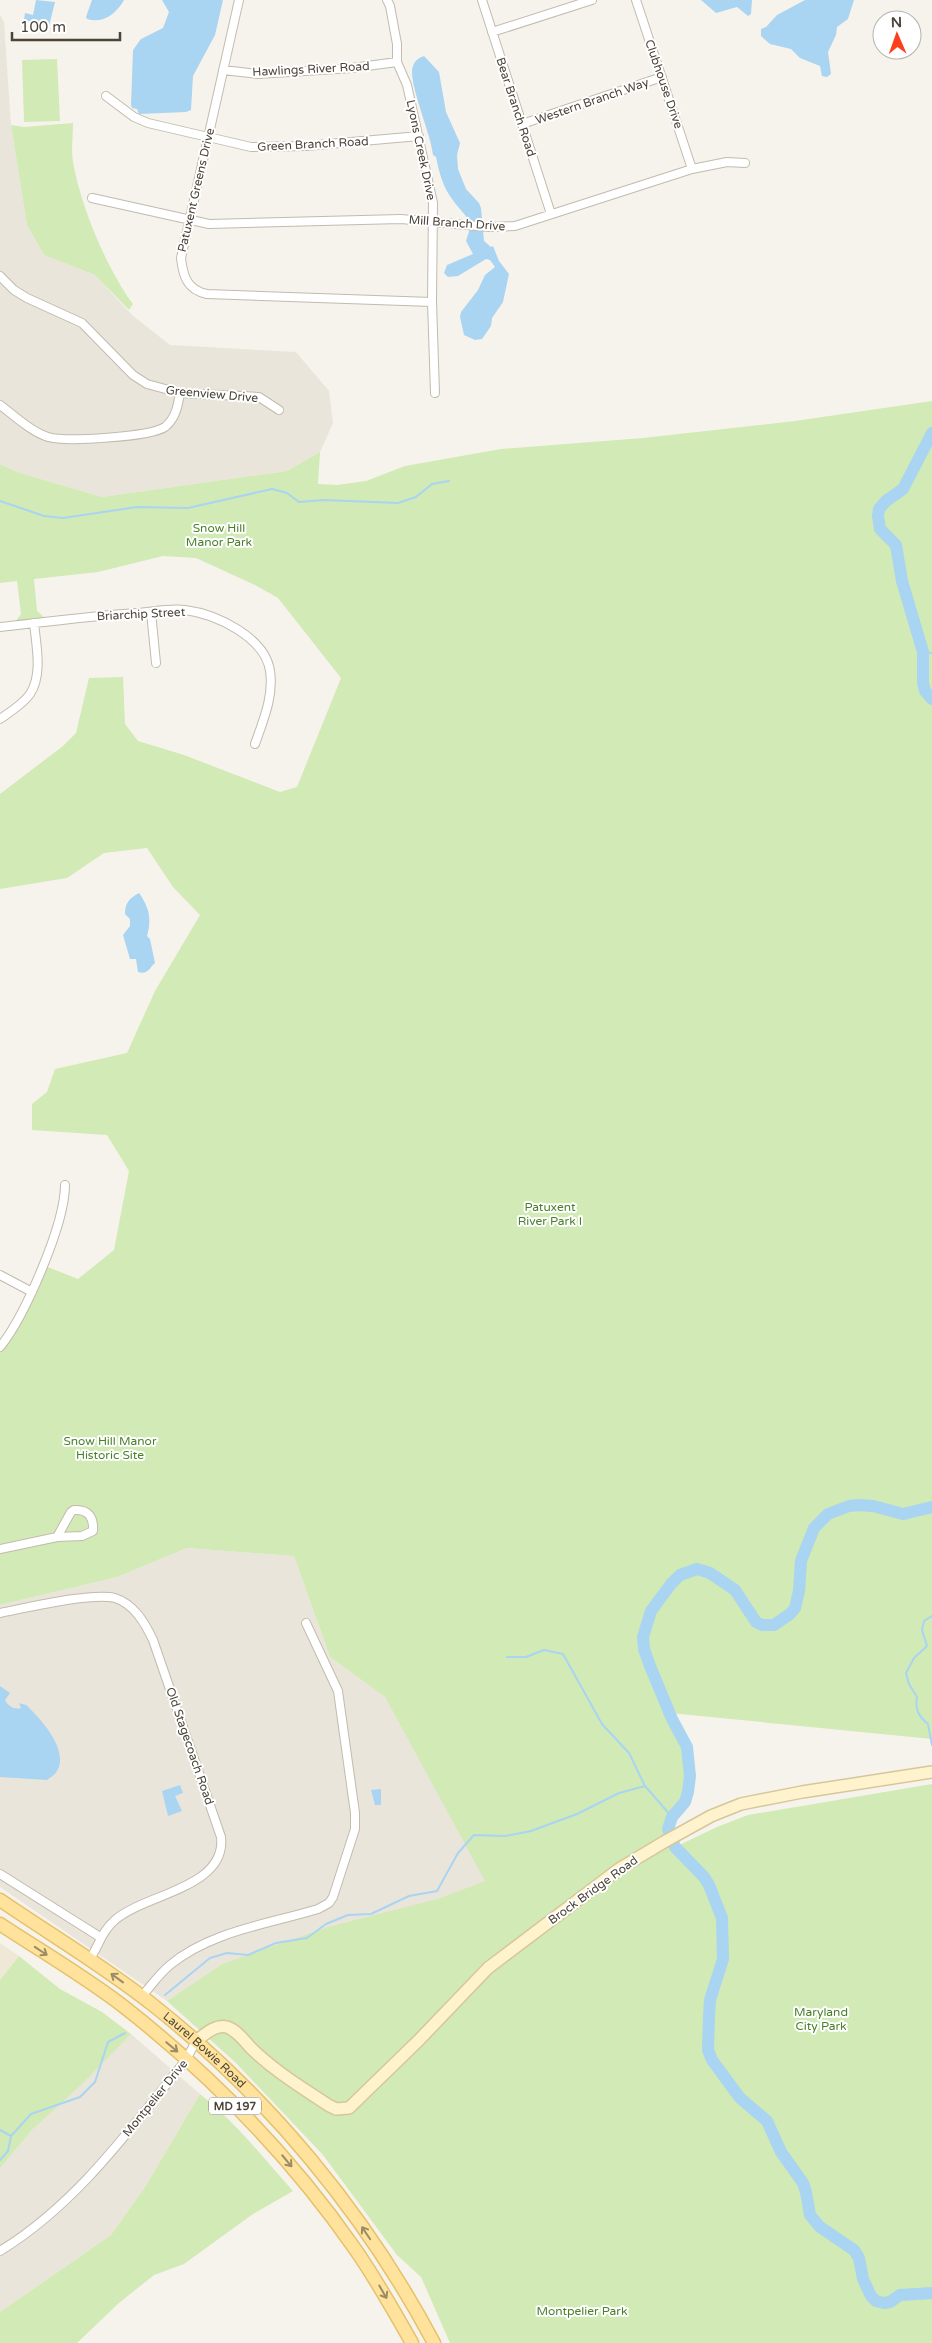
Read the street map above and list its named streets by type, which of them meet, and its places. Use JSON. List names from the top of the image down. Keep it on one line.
{"streets":{"main road":["Laurel Bowie Road","MD 197"],"street":["Hawlings River Road","Clubhouse Drive","Western Branch Way","Bear Branch Road","Green Branch Road","Lyons Creek Drive","Patuxent Greens Drive","Mill Branch Drive","Greenview Drive","Briarchip Street","Old Stagecoach Road","Brock Bridge Road","Montpelier Drive"]},"crossings":[["Hawlings River Road","Lyons Creek Drive"],["Hawlings River Road","Patuxent Greens Drive"],["Clubhouse Drive","Western Branch Way"],["Clubhouse Drive","Mill Branch Drive"],["Western Branch Way","Bear Branch Road"],["Bear Branch Road","Mill Branch Drive"],["Green Branch Road","Lyons Creek Drive"],["Green Branch Road","Patuxent Greens Drive"],["Lyons Creek Drive","Patuxent Greens Drive"],["Lyons Creek Drive","Mill Branch Drive"],["Patuxent Greens Drive","Mill Branch Drive"],["Old Stagecoach Road","Laurel Bowie Road"],["Brock Bridge Road","Montpelier Drive"],["Laurel Bowie Road","Montpelier Drive"]],"parks":["Snow Hill Manor Park","Patuxent River Park I","Snow Hill Manor Historic Site","Maryland City Park","Montpelier Park"],"scale_bar":"100 m","north":"top"}
